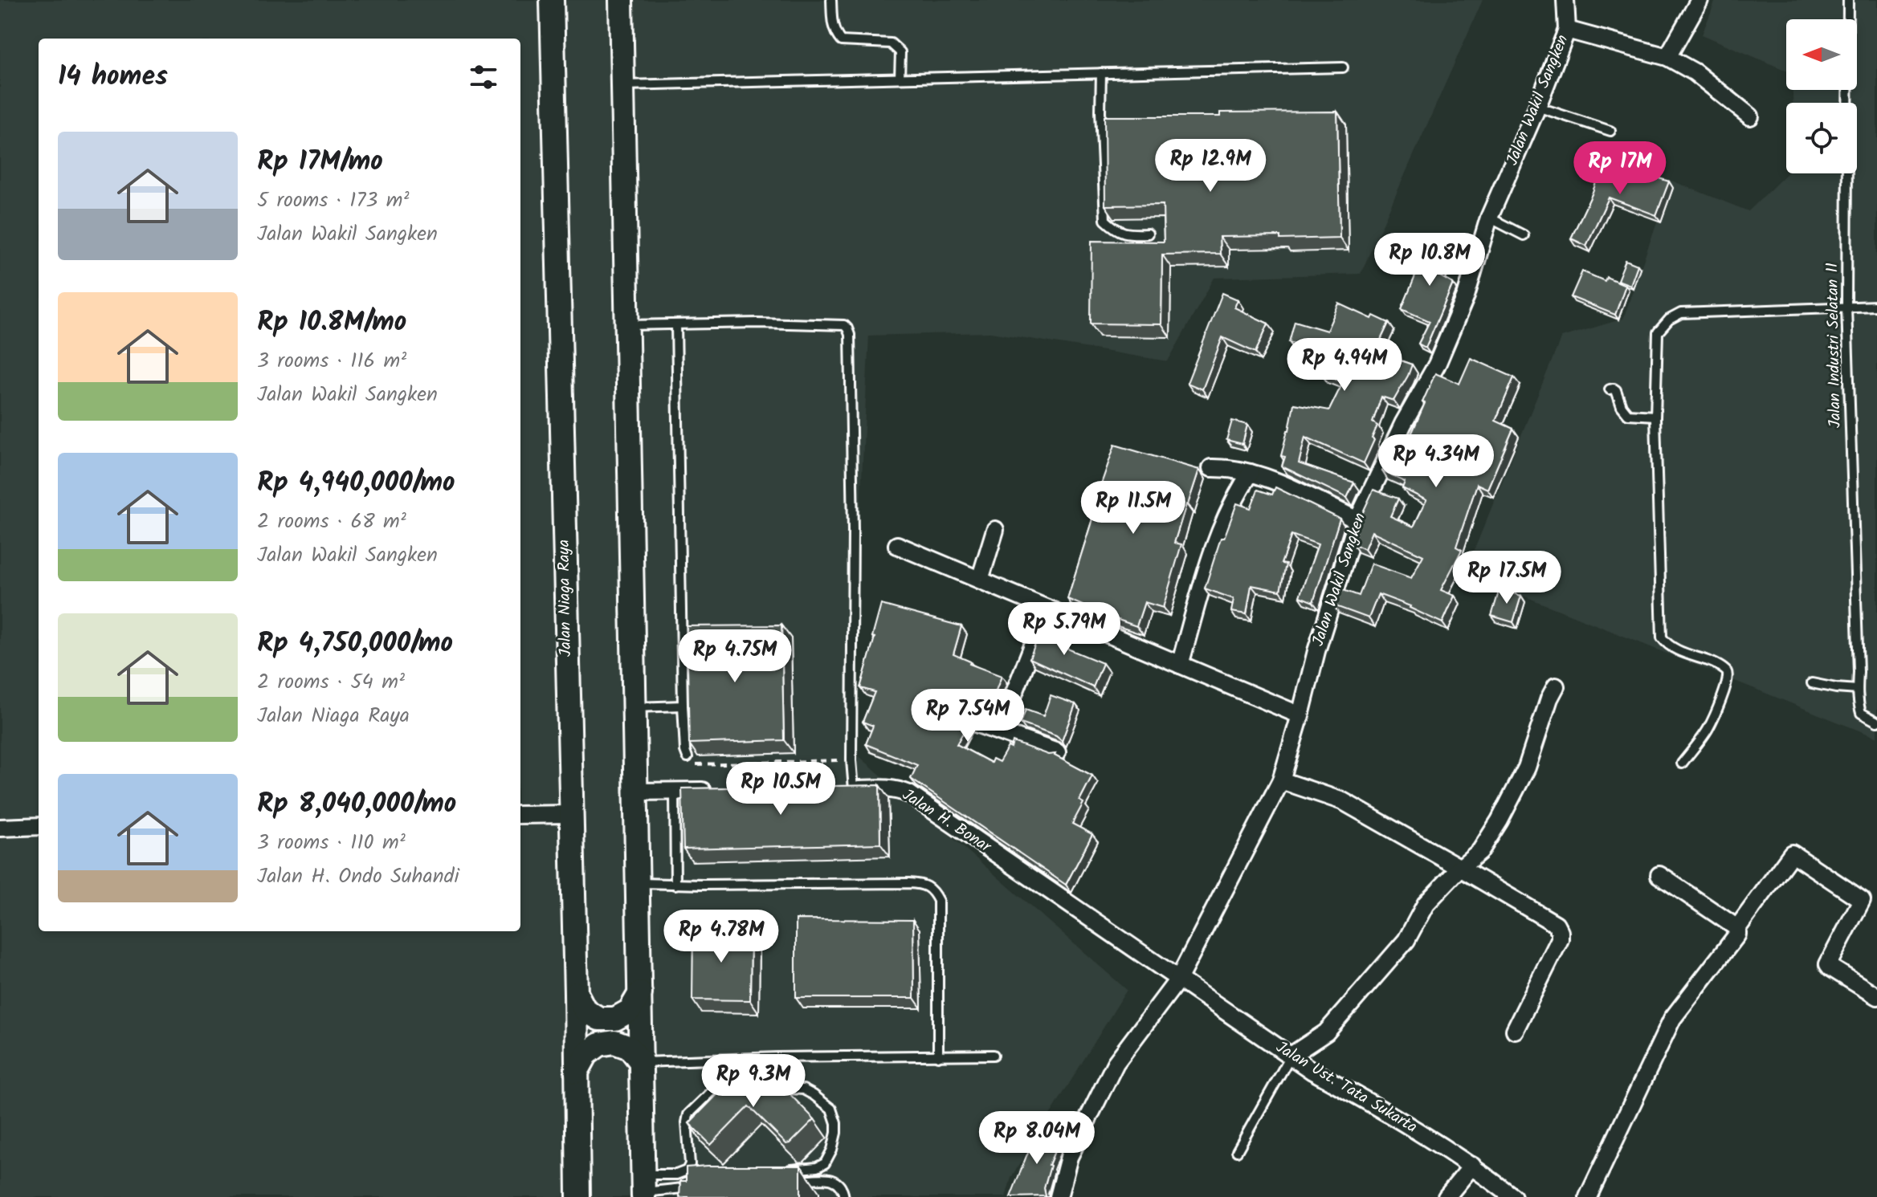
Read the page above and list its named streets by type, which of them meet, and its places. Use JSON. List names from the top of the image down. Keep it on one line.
{"streets":{"main road":["Jalan Niaga Raya"],"street":["Jalan Wakil Sangken","Jalan H. Bonar","Jalan Ust. Tata Sukarta"],"lane":["Jalan Industri Selatan 11"]},"crossings":[["Jalan Wakil Sangken","Jalan H. Bonar"],["Jalan Wakil Sangken","Jalan Ust. Tata Sukarta"],["Jalan H. Bonar","Jalan Ust. Tata Sukarta"]],"north":"left","page":{"heading":"14 homes","list":[{"name":"Rp 17M/mo","note":"5 rooms · 173 m² · Jalan Wakil Sangken"},{"name":"Rp 10.8M/mo","note":"3 rooms · 116 m² · Jalan Wakil Sangken"},{"name":"Rp 4,940,000/mo","note":"2 rooms · 68 m² · Jalan Wakil Sangken"},{"name":"Rp 4,750,000/mo","note":"2 rooms · 54 m² · Jalan Niaga Raya"},{"name":"Rp 8,040,000/mo","note":"3 rooms · 110 m² · Jalan H. Ondo Suhandi"}],"price":["Rp 12.9M","Rp 17M","Rp 10.8M","Rp 4.94M","Rp 4.34M","Rp 11.5M","Rp 17.5M","Rp 5.79M","Rp 4.75M","Rp 7.54M","Rp 10.5M","Rp 4.78M","Rp 9.3M","Rp 8.04M"]}}
